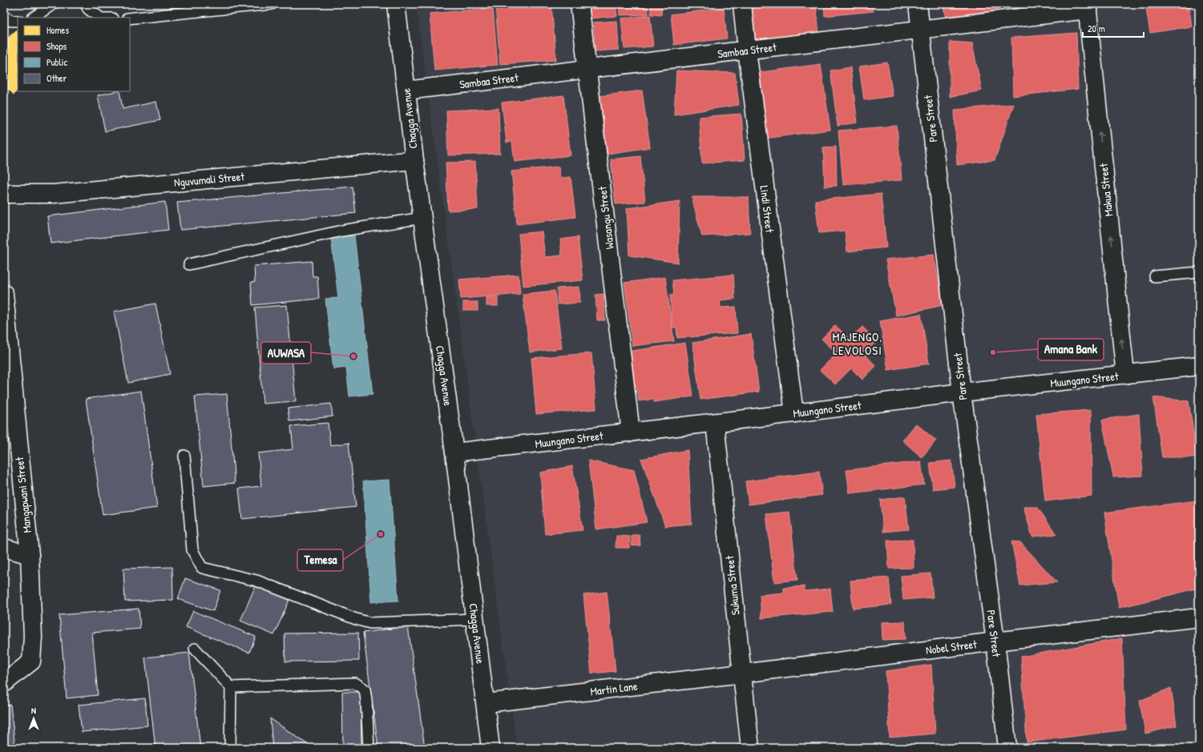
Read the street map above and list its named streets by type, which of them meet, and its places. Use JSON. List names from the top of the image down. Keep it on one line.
{"streets":{"street":["Sambaa Street","Chagga Avenue","Pare Street","Nguvumali Street","Makua Street","Lindi Street","Wasangu Street","Muungano Street","Mangapwani Street","Sukuma Street","Nobel Street","Martin Lane"]},"crossings":[["Sambaa Street","Chagga Avenue"],["Sambaa Street","Pare Street"],["Sambaa Street","Makua Street"],["Sambaa Street","Lindi Street"],["Sambaa Street","Wasangu Street"],["Chagga Avenue","Nguvumali Street"],["Chagga Avenue","Muungano Street"],["Chagga Avenue","Martin Lane"],["Pare Street","Muungano Street"],["Pare Street","Nobel Street"],["Makua Street","Muungano Street"],["Lindi Street","Muungano Street"],["Wasangu Street","Muungano Street"],["Muungano Street","Sukuma Street"],["Sukuma Street","Nobel Street"],["Sukuma Street","Martin Lane"],["Nobel Street","Martin Lane"]],"one_way":["Makua Street"],"districts":["MAJENGO, LEVOLOSI"],"places":["Amana Bank","AUWASA","Temesa"],"legend":["Homes","Shops","Public","Other"],"scale_bar":"20 m","north":"top"}
